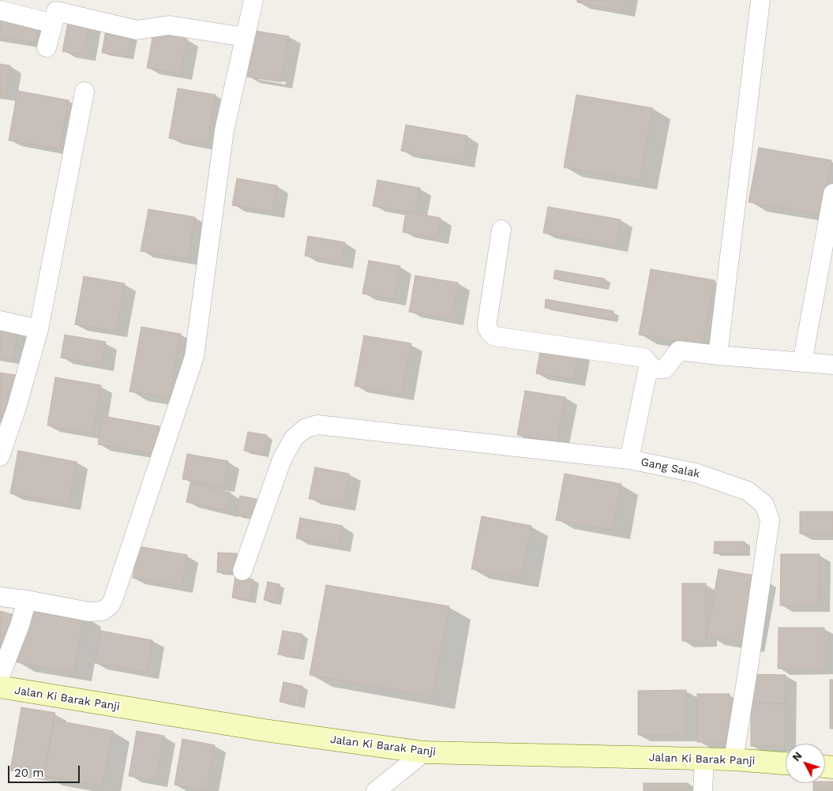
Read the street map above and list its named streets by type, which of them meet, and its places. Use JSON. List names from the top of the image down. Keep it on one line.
{"streets":{"street":["Gang Salak","Jalan Ki Barak Panji"]},"crossings":[["Gang Salak","Jalan Ki Barak Panji"]],"scale_bar":"20 m","north":"top left"}
